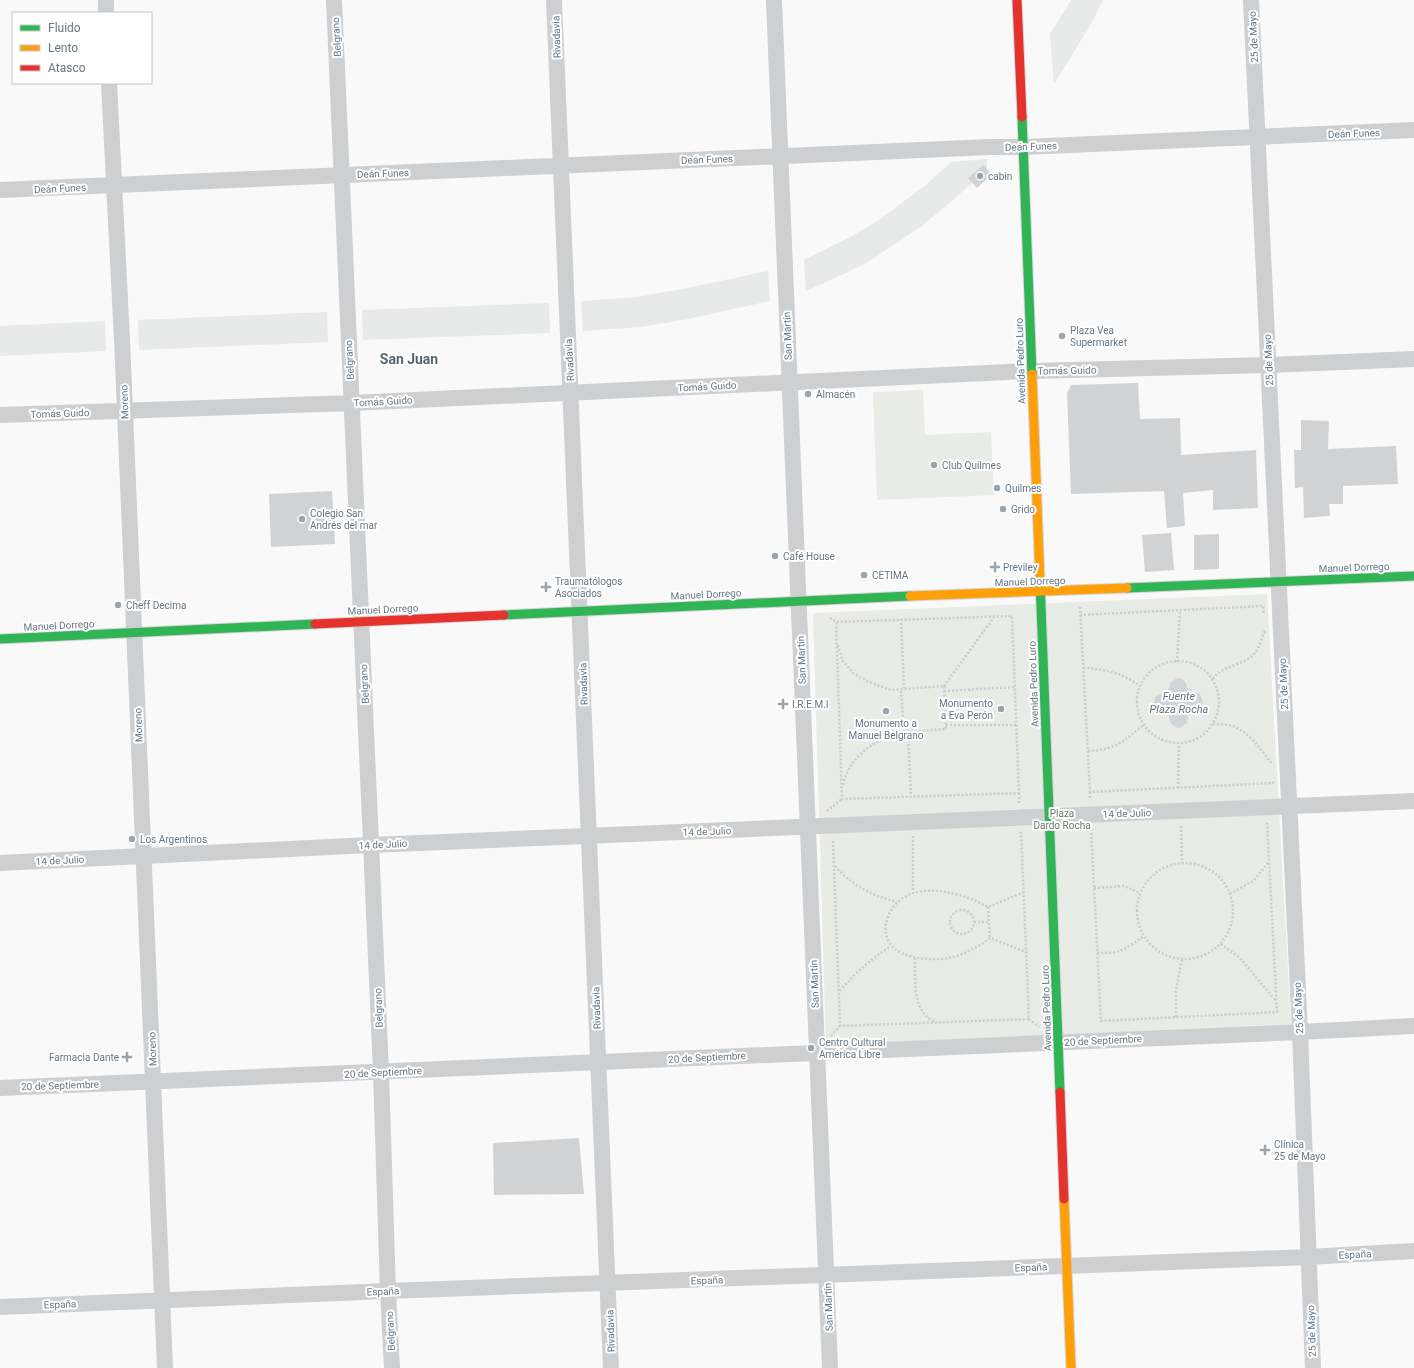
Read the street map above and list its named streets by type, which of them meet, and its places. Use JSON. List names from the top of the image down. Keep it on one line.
{"streets":{"street":["Belgrano","Rivadavia","25 de Mayo","Deán Funes","San Martín","Avenida Pedro Luro","Tomás Guido","Moreno","Manuel Dorrego","14 de Julio","20 de Septiembre","España"]},"crossings":[["Belgrano","Deán Funes"],["Belgrano","Tomás Guido"],["Belgrano","Manuel Dorrego"],["Belgrano","14 de Julio"],["Belgrano","20 de Septiembre"],["Belgrano","España"],["Rivadavia","Deán Funes"],["Rivadavia","Tomás Guido"],["Rivadavia","Manuel Dorrego"],["Rivadavia","14 de Julio"],["Rivadavia","20 de Septiembre"],["Rivadavia","España"],["25 de Mayo","Deán Funes"],["25 de Mayo","Tomás Guido"],["25 de Mayo","Manuel Dorrego"],["25 de Mayo","14 de Julio"],["25 de Mayo","20 de Septiembre"],["25 de Mayo","España"],["Deán Funes","San Martín"],["Deán Funes","Avenida Pedro Luro"],["Deán Funes","Moreno"],["San Martín","Tomás Guido"],["San Martín","Manuel Dorrego"],["San Martín","14 de Julio"],["San Martín","20 de Septiembre"],["San Martín","España"],["Avenida Pedro Luro","Tomás Guido"],["Avenida Pedro Luro","Manuel Dorrego"],["Avenida Pedro Luro","14 de Julio"],["Avenida Pedro Luro","20 de Septiembre"],["Avenida Pedro Luro","España"],["Tomás Guido","Moreno"],["Moreno","Manuel Dorrego"],["Moreno","14 de Julio"],["Moreno","20 de Septiembre"],["Moreno","España"]],"districts":["San Juan"],"water":["Fuente Plaza Rocha"],"parks":["Plaza Dardo Rocha"],"places":{"other":["cabin","Plaza Vea Supermarket","Almacén","Club Quilmes","Quilmes","Grido","Colegio San Andrés del mar","Café House","CETIMA","Cheff Decima","Monumento a Eva Perón","Monumento a Manuel Belgrano","Los Argentinos","Centro Cultural América Libre"],"health":["Previley","Traumatólogos Asociados","I.R.E.M.I","Farmacia Dante","Clínica 25 de Mayo"]},"legend":["Fluido","Lento","Atasco"]}
